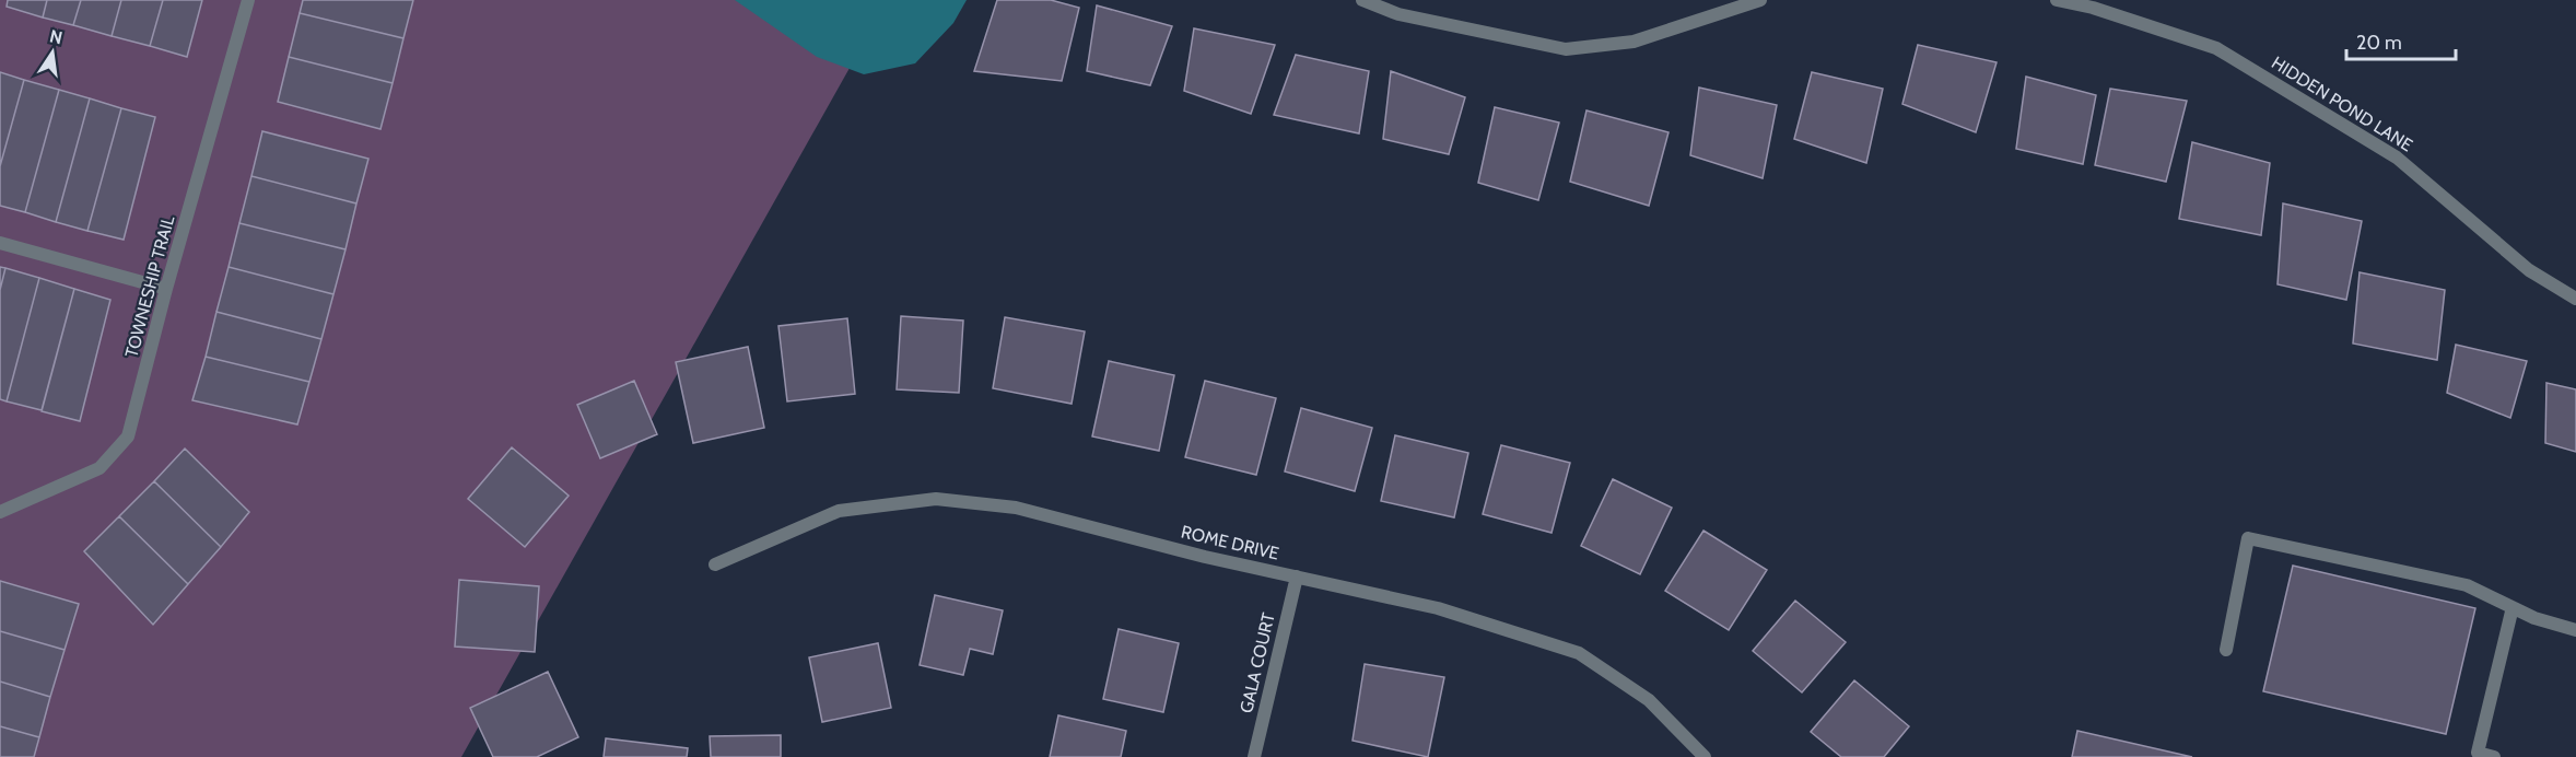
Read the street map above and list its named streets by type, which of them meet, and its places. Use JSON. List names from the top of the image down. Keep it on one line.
{"streets":{"street":["HIDDEN POND LANE","TOWNESHIP TRAIL","ROME DRIVE","GALA COURT"]},"crossings":[["ROME DRIVE","GALA COURT"]],"scale_bar":"20 m","north":"top"}
